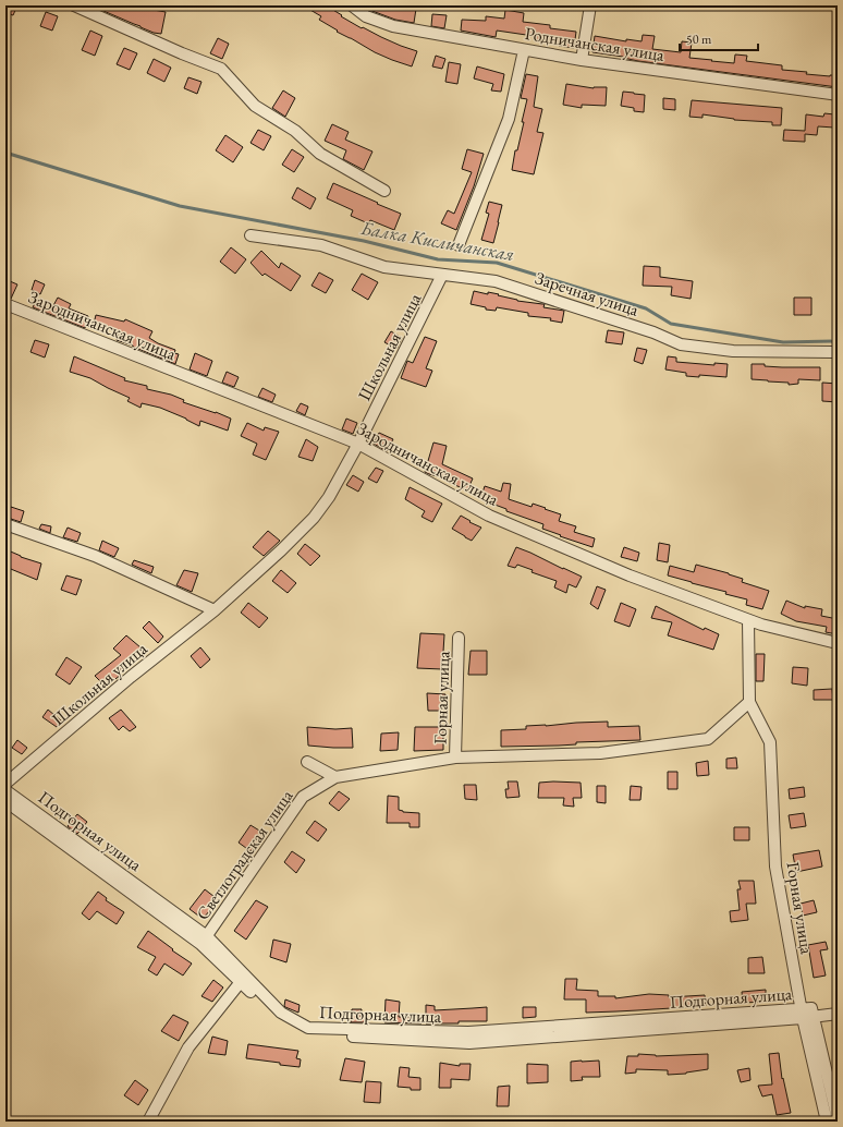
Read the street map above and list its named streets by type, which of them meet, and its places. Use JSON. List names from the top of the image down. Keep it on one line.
{"streets":{"street":["Родничанская улица","Заречная улица","Зародничанская улица","Школьная улица","Горная улица","Подгорная улица","Светлоградская улица"]},"crossings":[["Заречная улица","Школьная улица"],["Зародничанская улица","Школьная улица"],["Зародничанская улица","Горная улица"],["Горная улица","Подгорная улица"],["Горная улица","Светлоградская улица"],["Подгорная улица","Светлоградская улица"]],"water":["Балка Кисличанская"],"scale_bar":"50 m"}
